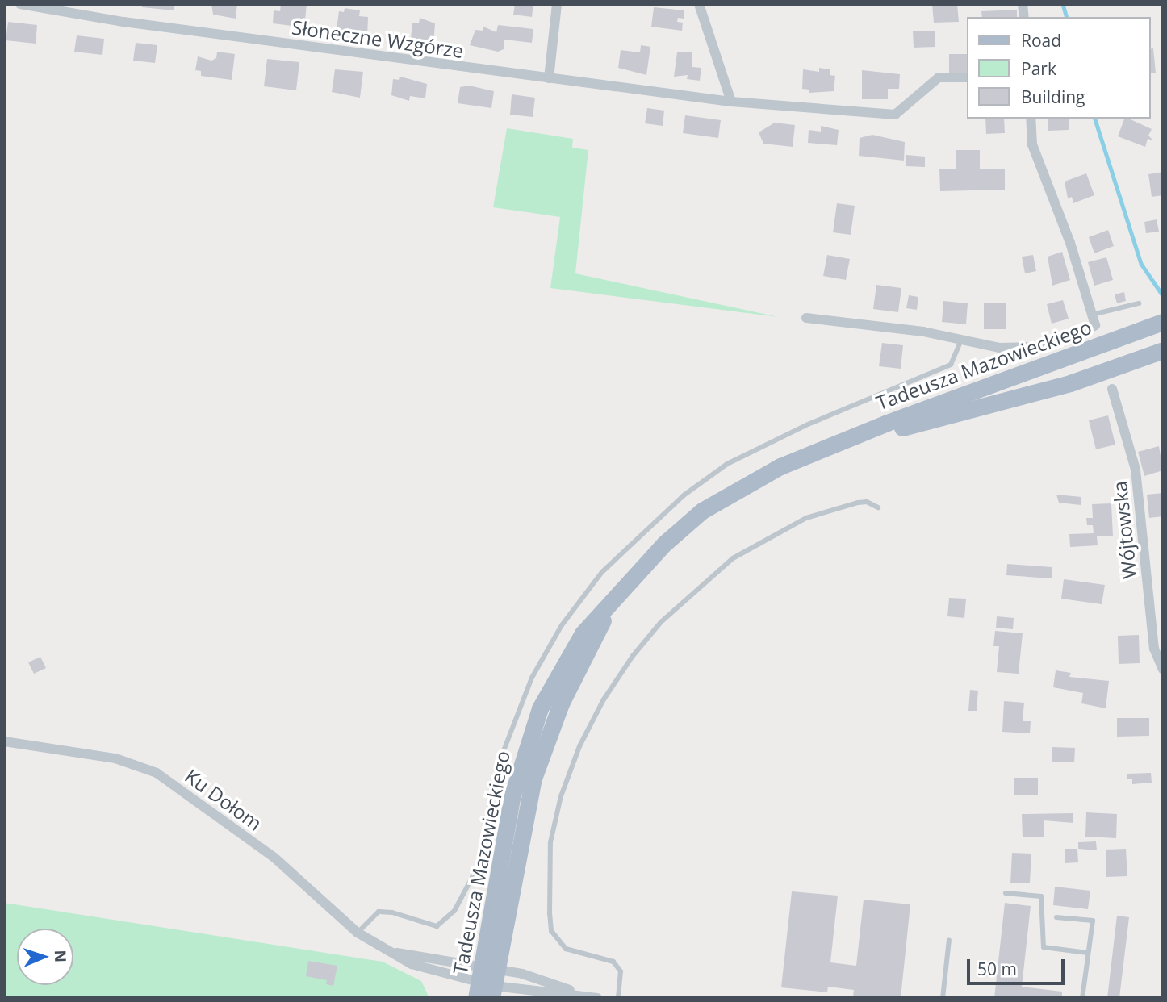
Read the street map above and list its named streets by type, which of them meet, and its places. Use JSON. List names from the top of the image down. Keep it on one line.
{"streets":{"main road":["Tadeusza Mazowieckiego"],"street":["Słoneczne Wzgórze","Wójtowska","Ku Dołom"]},"crossings":[["Tadeusza Mazowieckiego","Ku Dołom"]],"legend":["Road","Park","Building"],"scale_bar":"50 m","north":"right"}
